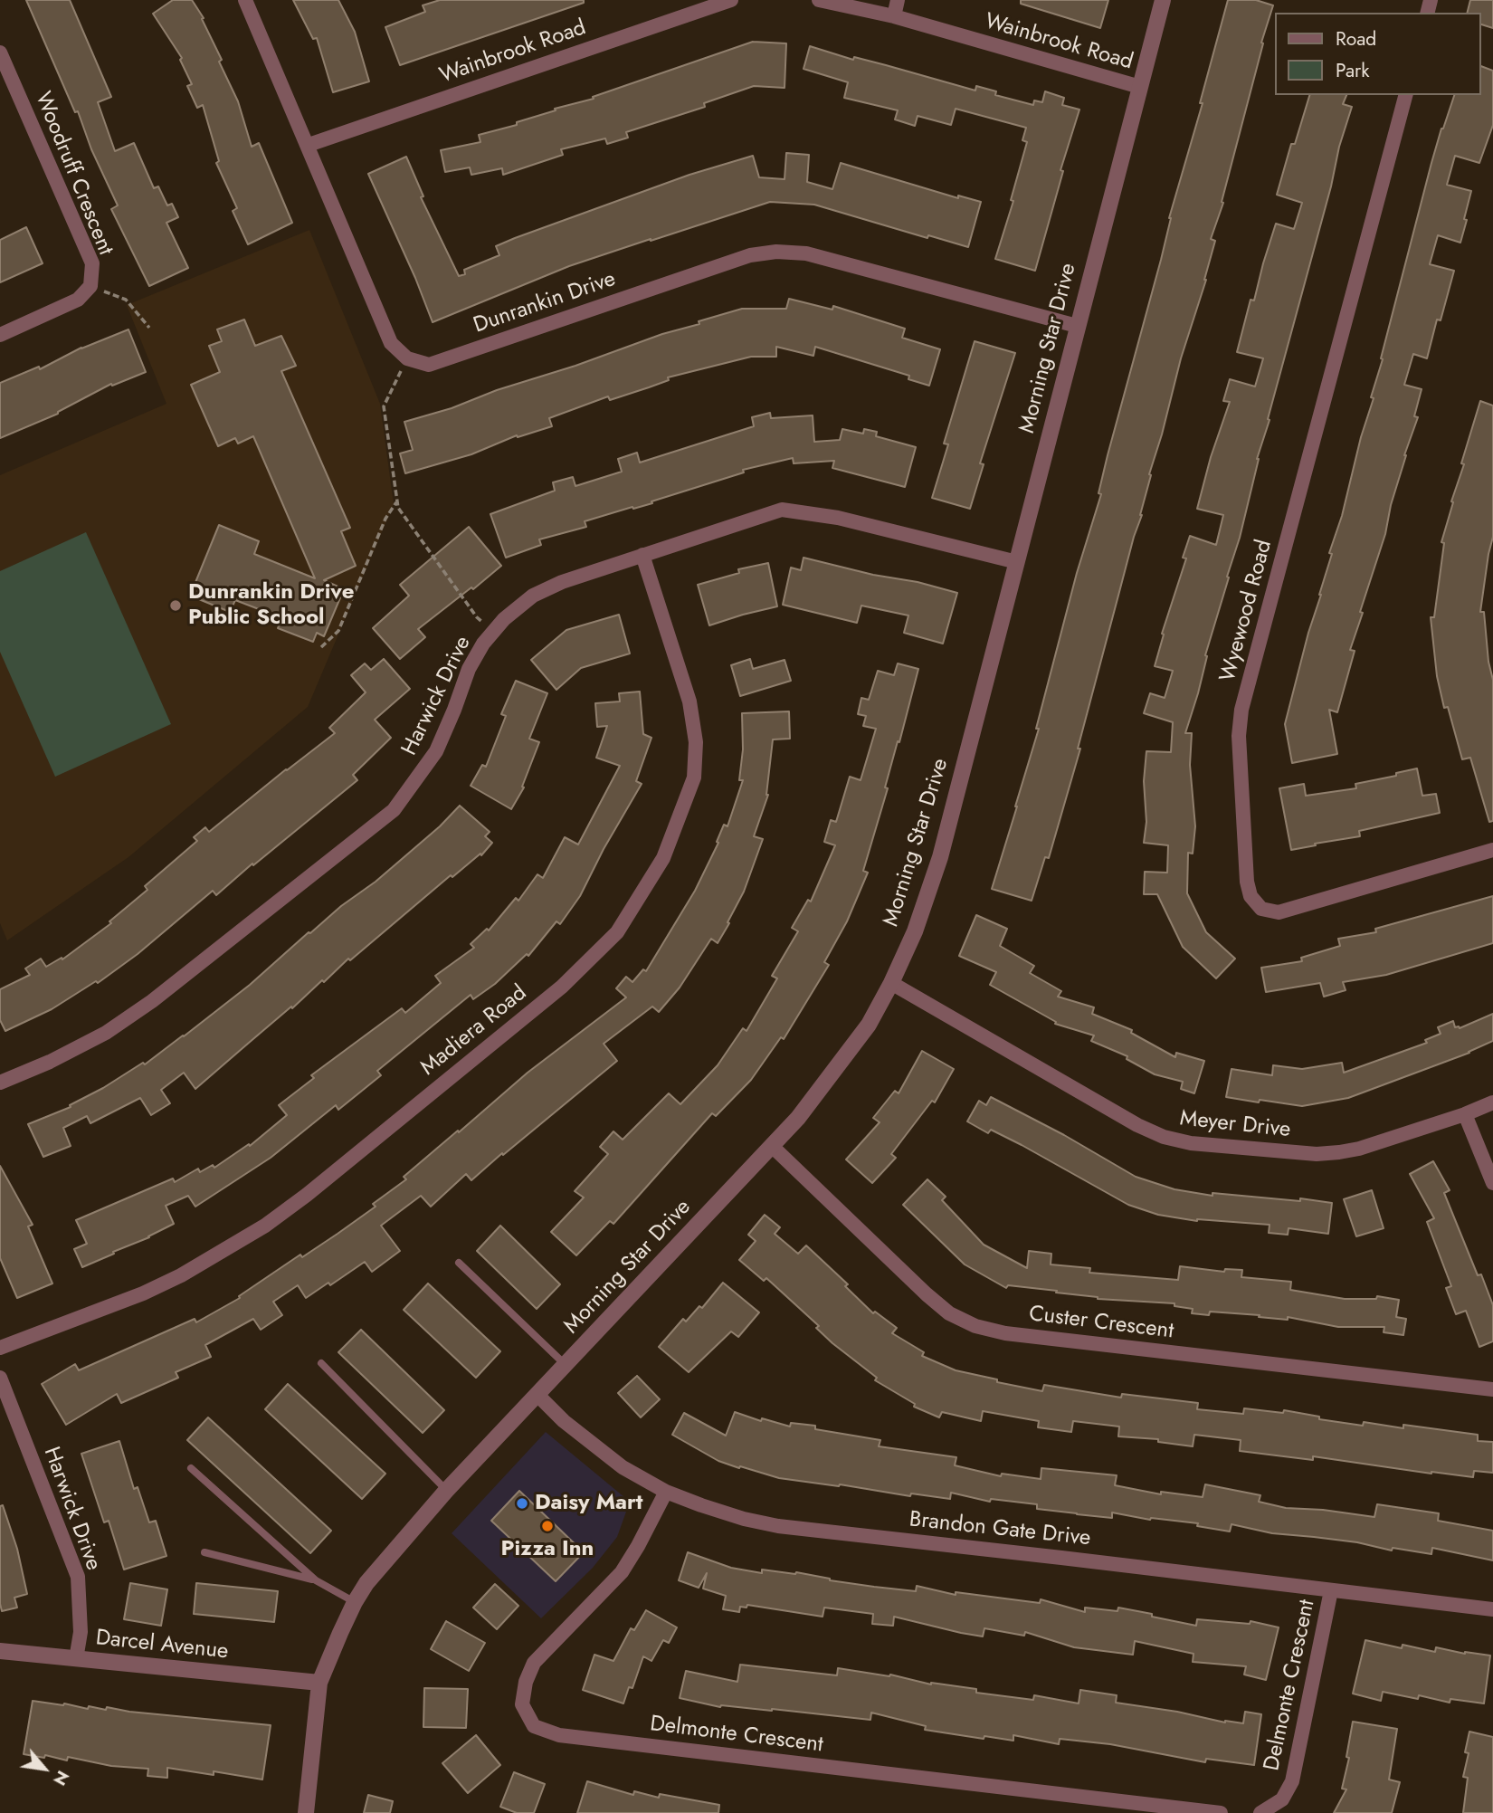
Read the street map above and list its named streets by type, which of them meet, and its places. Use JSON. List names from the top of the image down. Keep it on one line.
{"streets":{"street":["Wainbrook Road","Woodruff Crescent","Dunrankin Drive","Morning Star Drive","Wyewood Road","Harwick Drive","Madiera Road","Meyer Drive","Custer Crescent","Brandon Gate Drive","Darcel Avenue","Delmonte Crescent"]},"crossings":[["Wainbrook Road","Morning Star Drive"],["Dunrankin Drive","Morning Star Drive"],["Morning Star Drive","Harwick Drive"],["Morning Star Drive","Meyer Drive"],["Morning Star Drive","Custer Crescent"],["Morning Star Drive","Brandon Gate Drive"],["Morning Star Drive","Darcel Avenue"],["Harwick Drive","Madiera Road"],["Harwick Drive","Darcel Avenue"],["Brandon Gate Drive","Delmonte Crescent"]],"places":["Dunrankin Drive Public School","Daisy Mart","Pizza Inn"],"legend":["Road","Park"],"north":"bottom right"}
